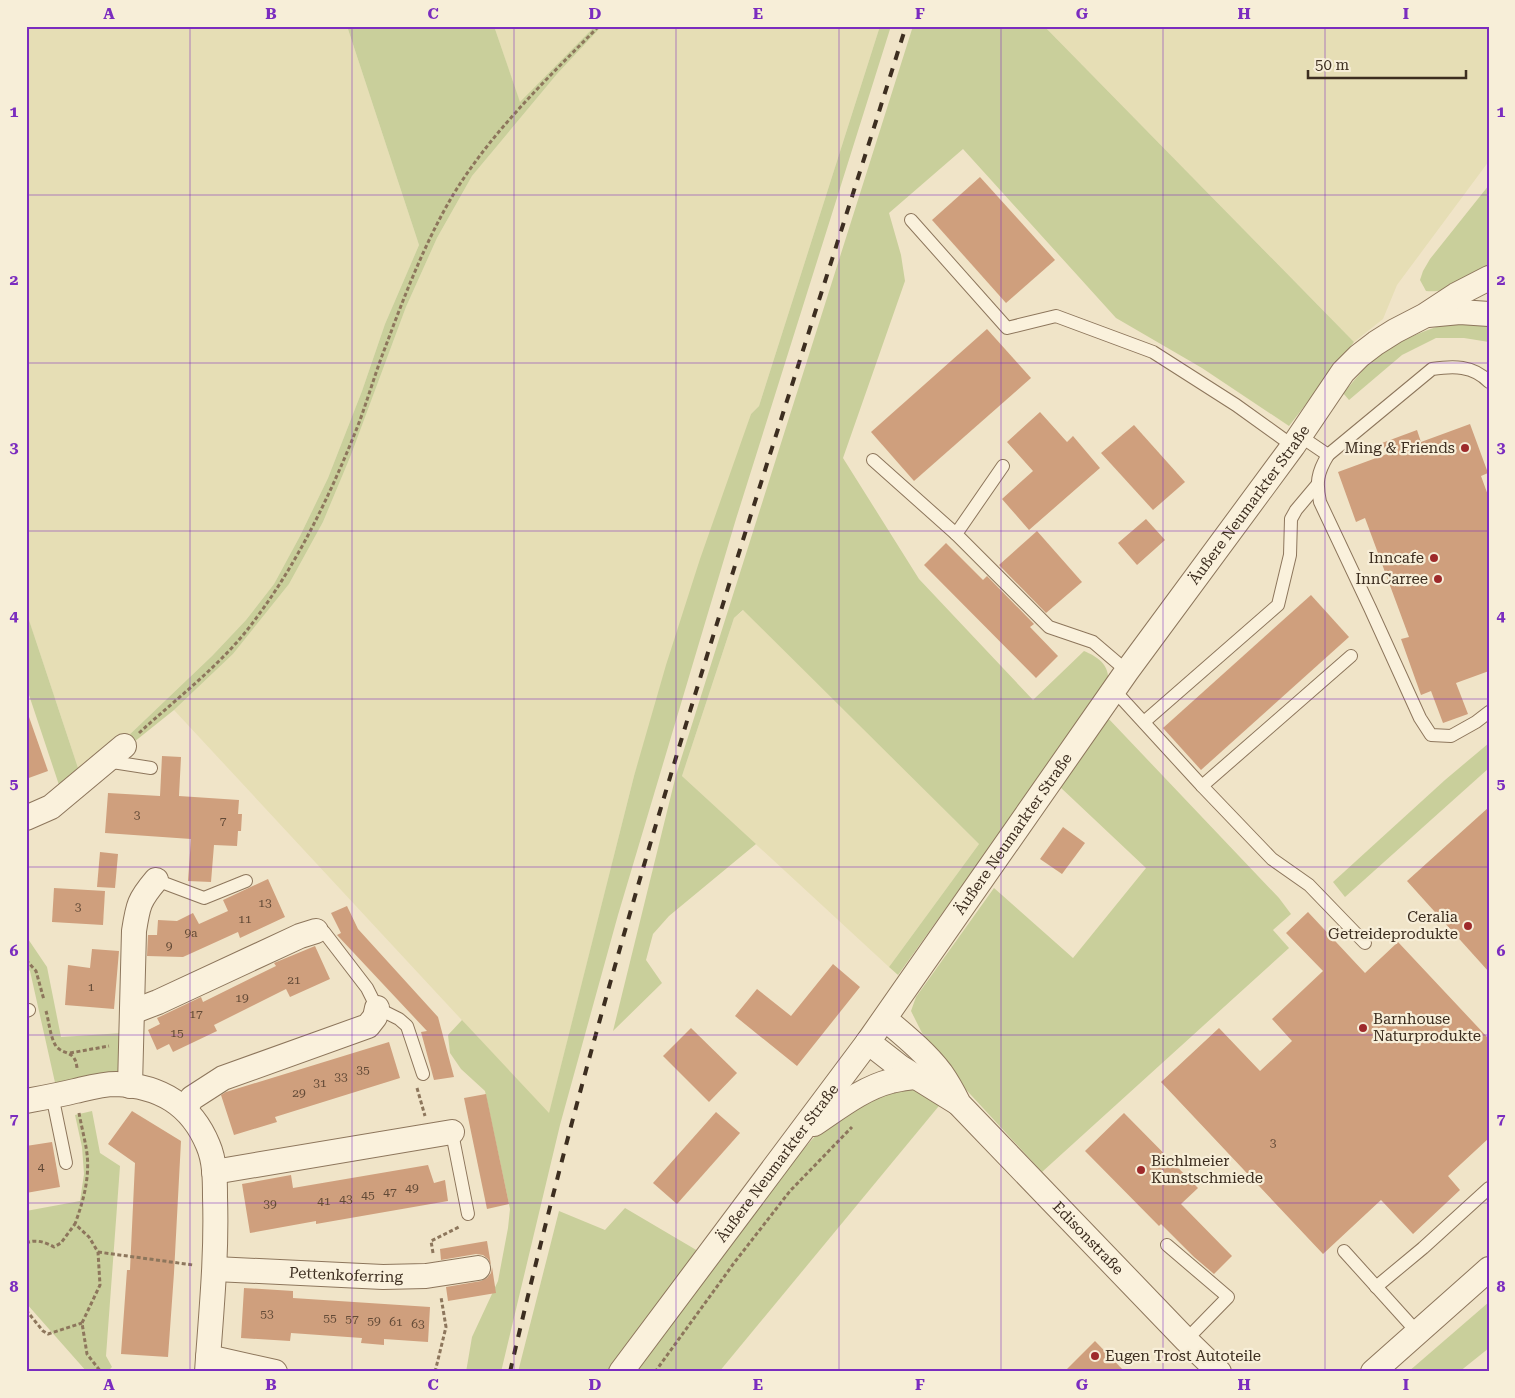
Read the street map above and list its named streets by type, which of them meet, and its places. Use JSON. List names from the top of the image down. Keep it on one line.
{"streets":{"street":["Äußere Neumarkter Straße","Edisonstraße","Pettenkoferring"]},"crossings":[["Äußere Neumarkter Straße","Edisonstraße"]],"places":["Ming & Friends","Inncafe","InnCarree","Ceralia Getreideprodukte","Barnhouse Naturprodukte","Bichlmeier Kunstschmiede","Eugen Trost Autoteile"],"house_numbers":["3","7","13","3","11","9a","9","21","1","19","17","15","35","33","31","29","3","4","49","47","45","43","41","39","53","55","57","59","61","63"],"scale_bar":"50 m","grid":{"columns":["A","B","C","D","E","F","G","H","I"],"rows":["1","2","3","4","5","6","7","8"]}}
